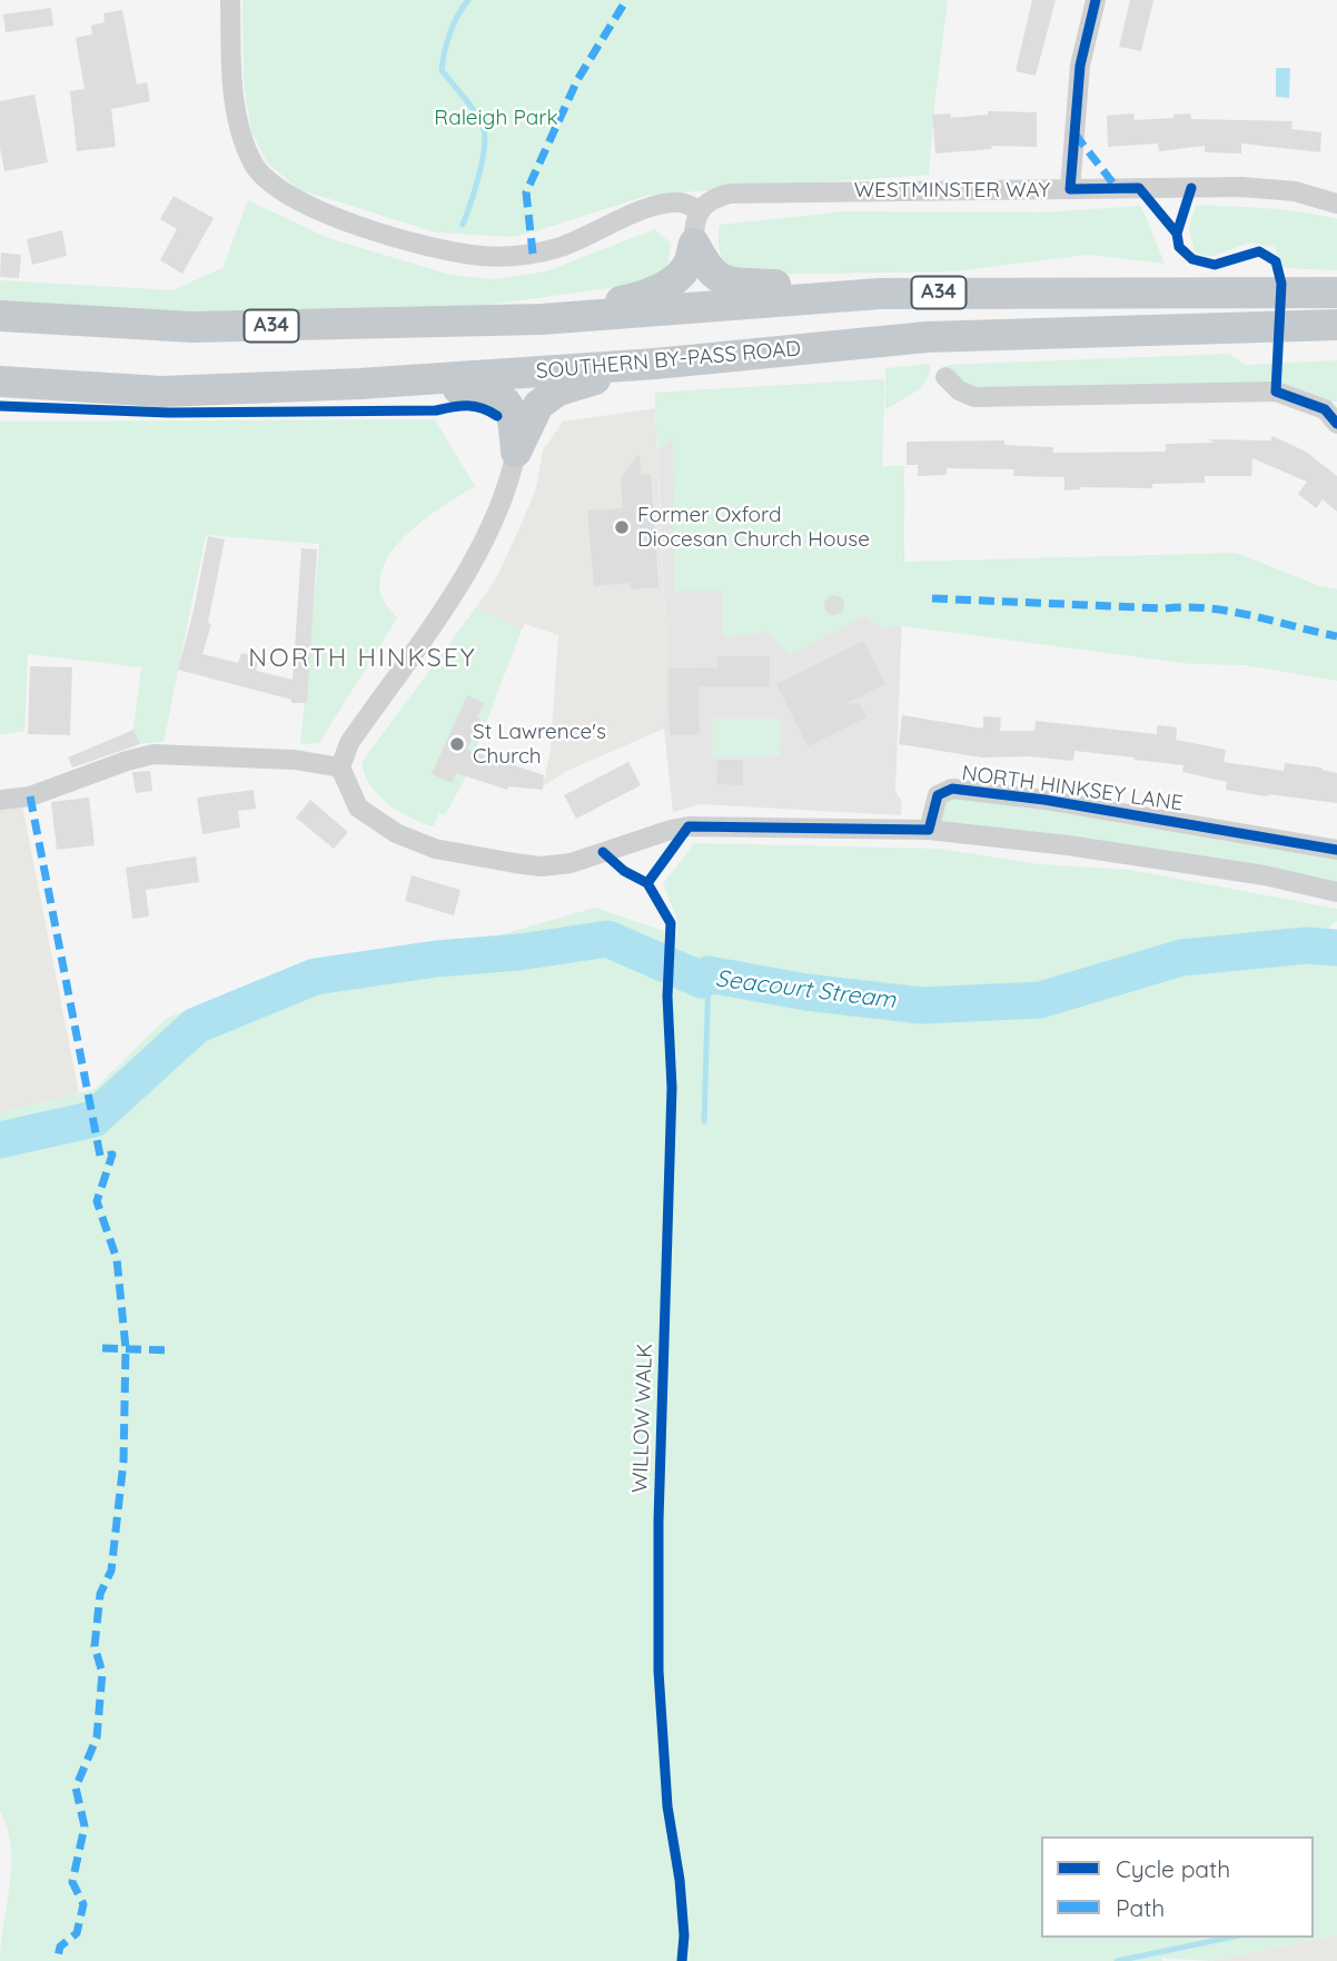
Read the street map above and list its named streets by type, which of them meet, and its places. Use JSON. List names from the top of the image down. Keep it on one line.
{"streets":{"highway":["A34","SOUTHERN BY-PASS ROAD"],"street":["WESTMINSTER WAY","NORTH HINKSEY LANE"],"cycle path":["WILLOW WALK"]},"districts":["NORTH HINKSEY"],"water":["Seacourt Stream"],"parks":["Raleigh Park"],"places":["Former Oxford Diocesan Church House","St Lawrence's Church"],"legend":["Cycle path","Path"]}
